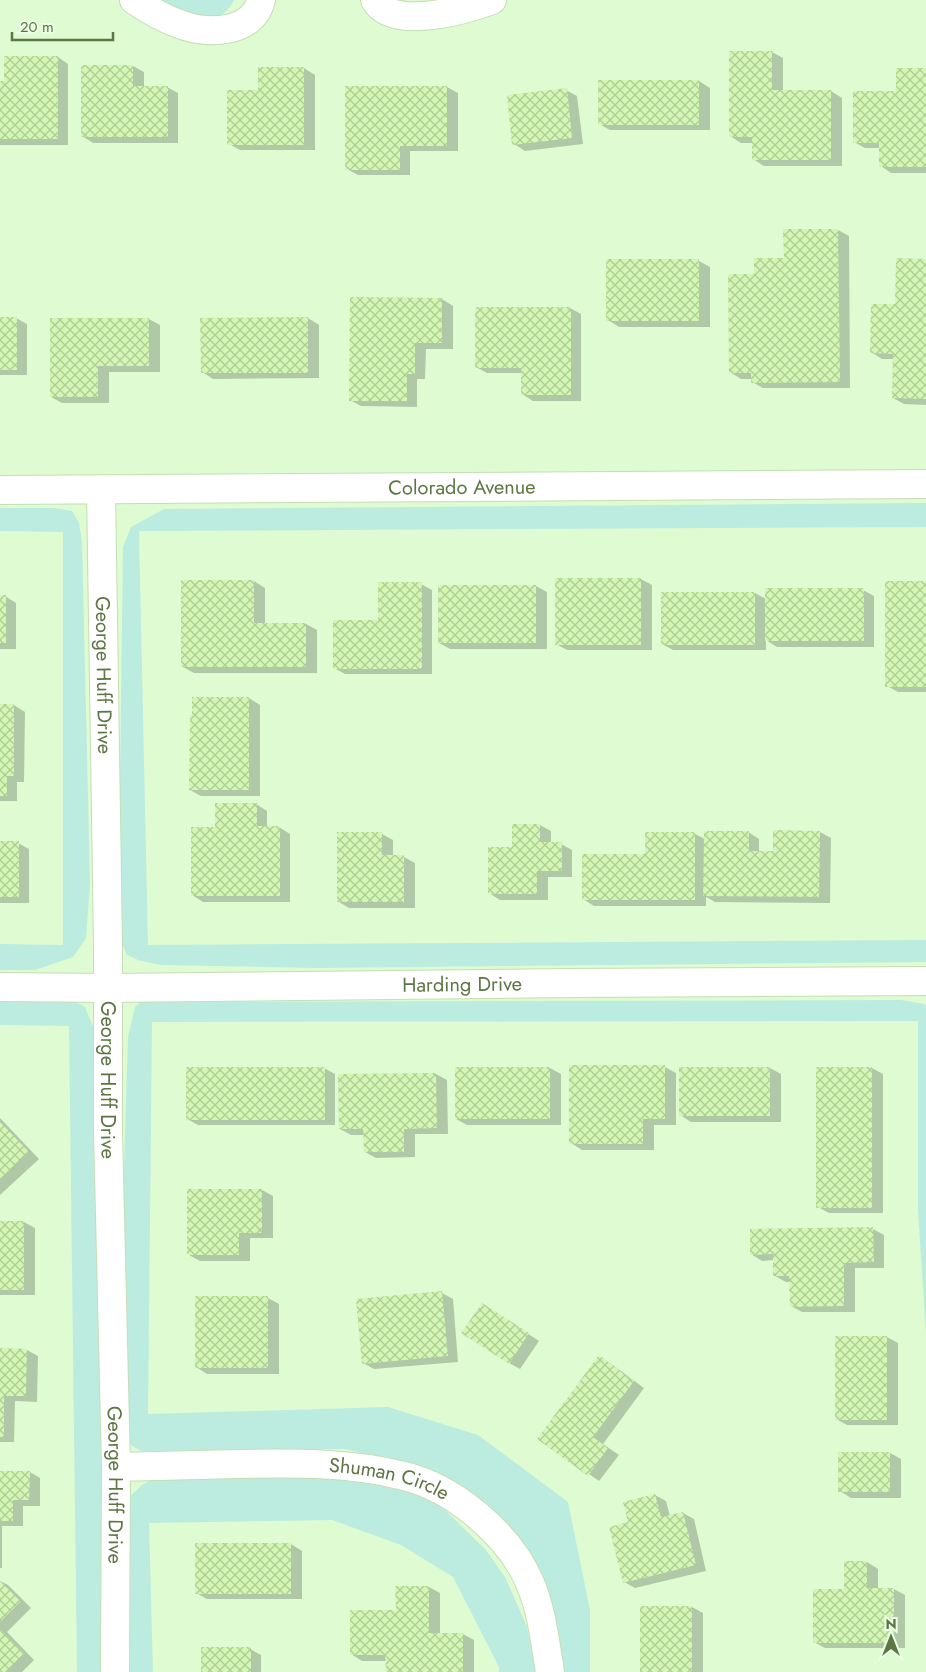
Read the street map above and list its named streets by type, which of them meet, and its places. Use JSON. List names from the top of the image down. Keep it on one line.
{"streets":{"street":["Colorado Avenue","George Huff Drive","Harding Drive","Shuman Circle"]},"crossings":[["Colorado Avenue","George Huff Drive"],["George Huff Drive","Harding Drive"],["George Huff Drive","Shuman Circle"]],"scale_bar":"20 m","north":"top"}
